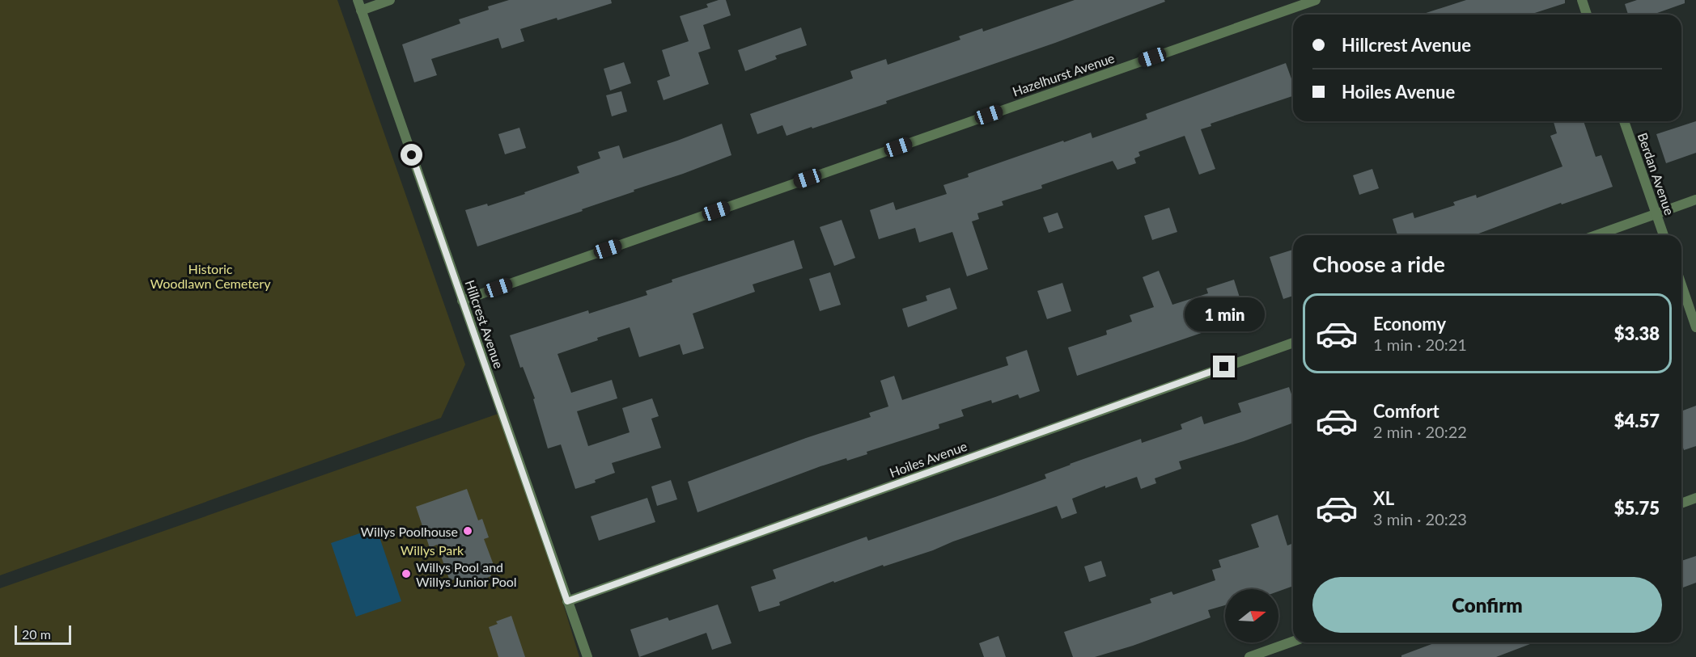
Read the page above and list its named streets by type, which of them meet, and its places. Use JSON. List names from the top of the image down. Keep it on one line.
{"streets":{"street":["Hazelhurst Avenue","Berdan Avenue","Hillcrest Avenue","Hoiles Avenue"]},"crossings":[["Hazelhurst Avenue","Hillcrest Avenue"],["Hillcrest Avenue","Hoiles Avenue"]],"parks":["Historic Woodlawn Cemetery","Willys Park"],"places":["Willys Poolhouse","Willys Pool and Willys Junior Pool"],"scale_bar":"20 m","north":"right","page":{"banner":["Hillcrest Avenue","Hoiles Avenue"],"heading":"Choose a ride","list":[{"name":"Economy","note":"1 min · 20:21","value":"$3.38"},{"name":"Comfort","note":"2 min · 20:22","value":"$4.57"},{"name":"XL","note":"3 min · 20:23","value":"$5.75"}],"bubble":"1 min","buttons":"Confirm","scale":"20 m"}}
